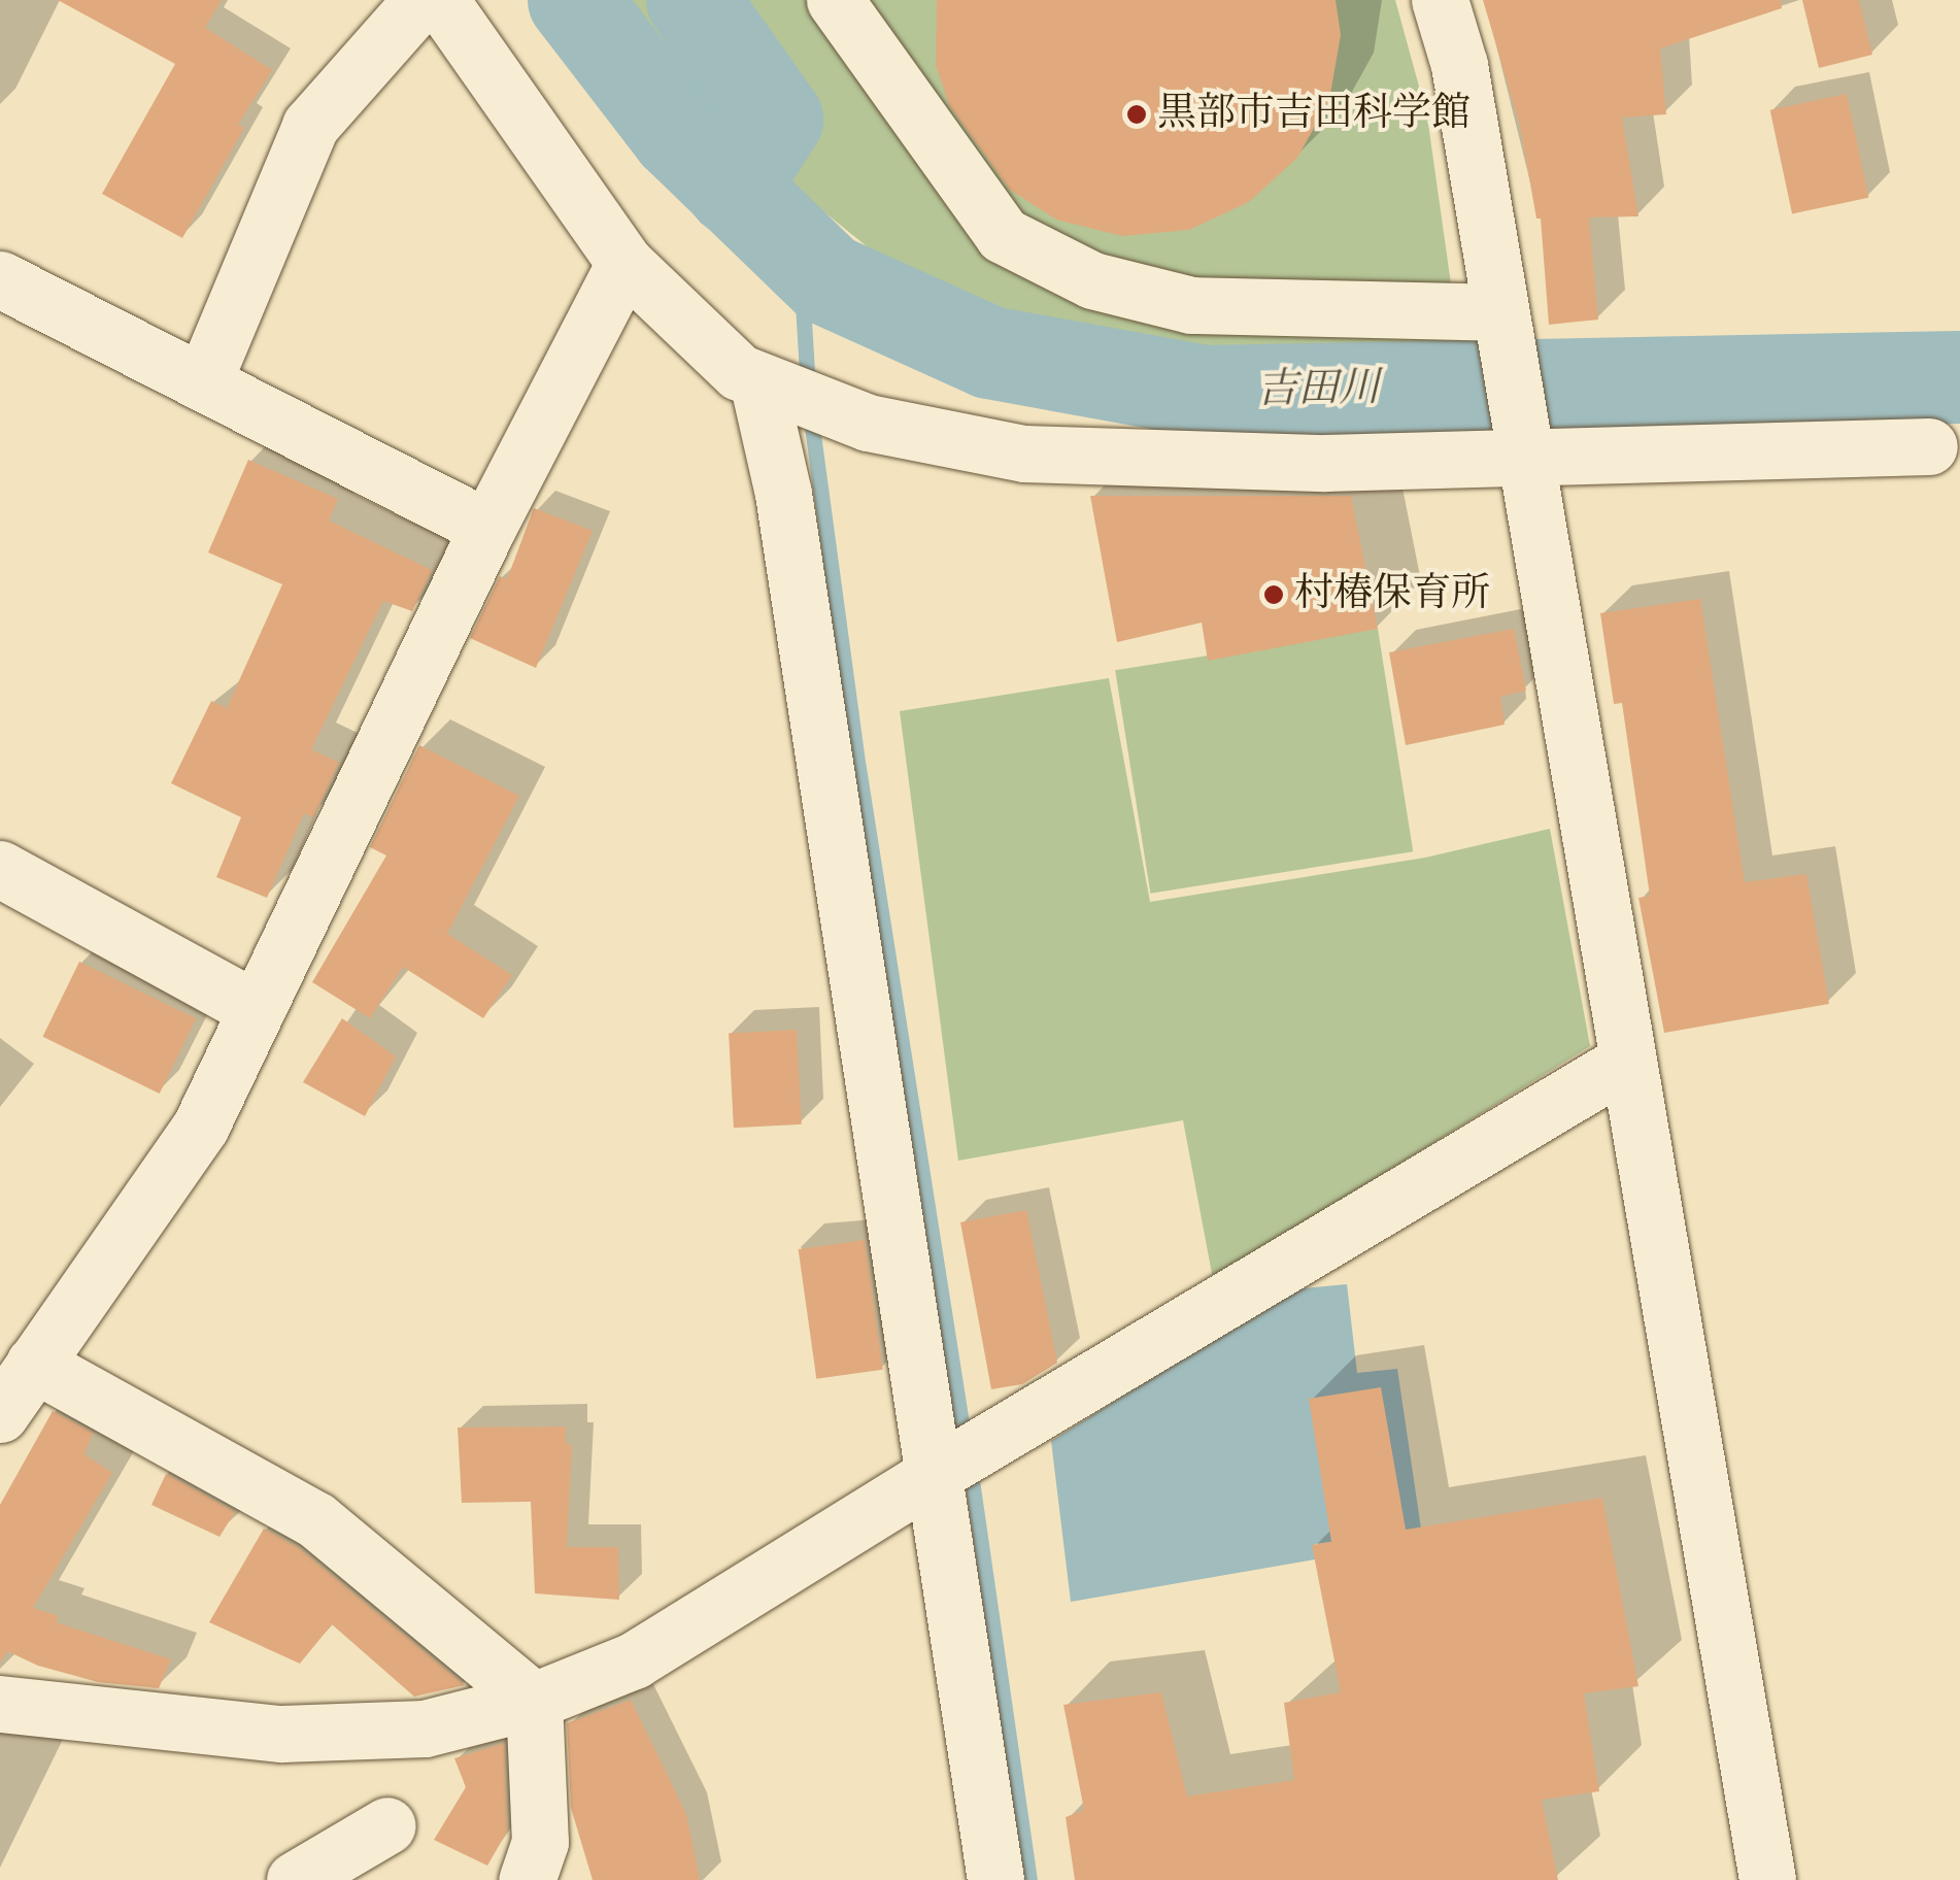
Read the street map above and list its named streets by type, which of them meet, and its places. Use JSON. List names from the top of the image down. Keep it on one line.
{"water":["吉田川"],"places":["黒部市吉田科学館","村椿保育所"]}
